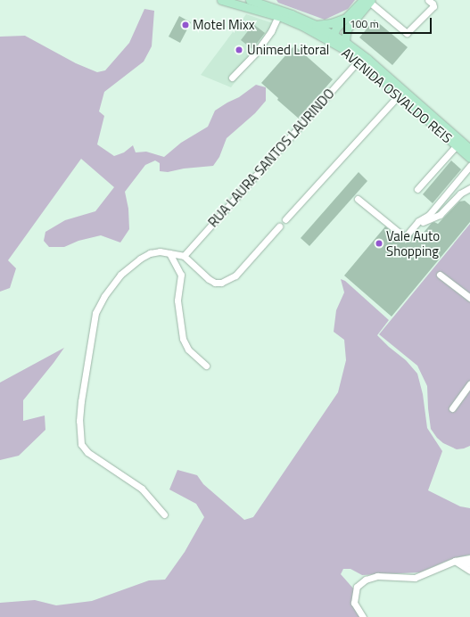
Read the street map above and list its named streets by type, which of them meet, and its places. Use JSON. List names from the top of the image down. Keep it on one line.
{"streets":{"main road":["AVENIDA OSVALDO REIS"],"street":["RUA LAURA SANTOS LAURINDO"]},"crossings":[["AVENIDA OSVALDO REIS","RUA LAURA SANTOS LAURINDO"]],"places":["Motel Mixx","Unimed Litoral","Vale Auto Shopping"],"scale_bar":"100 m"}
